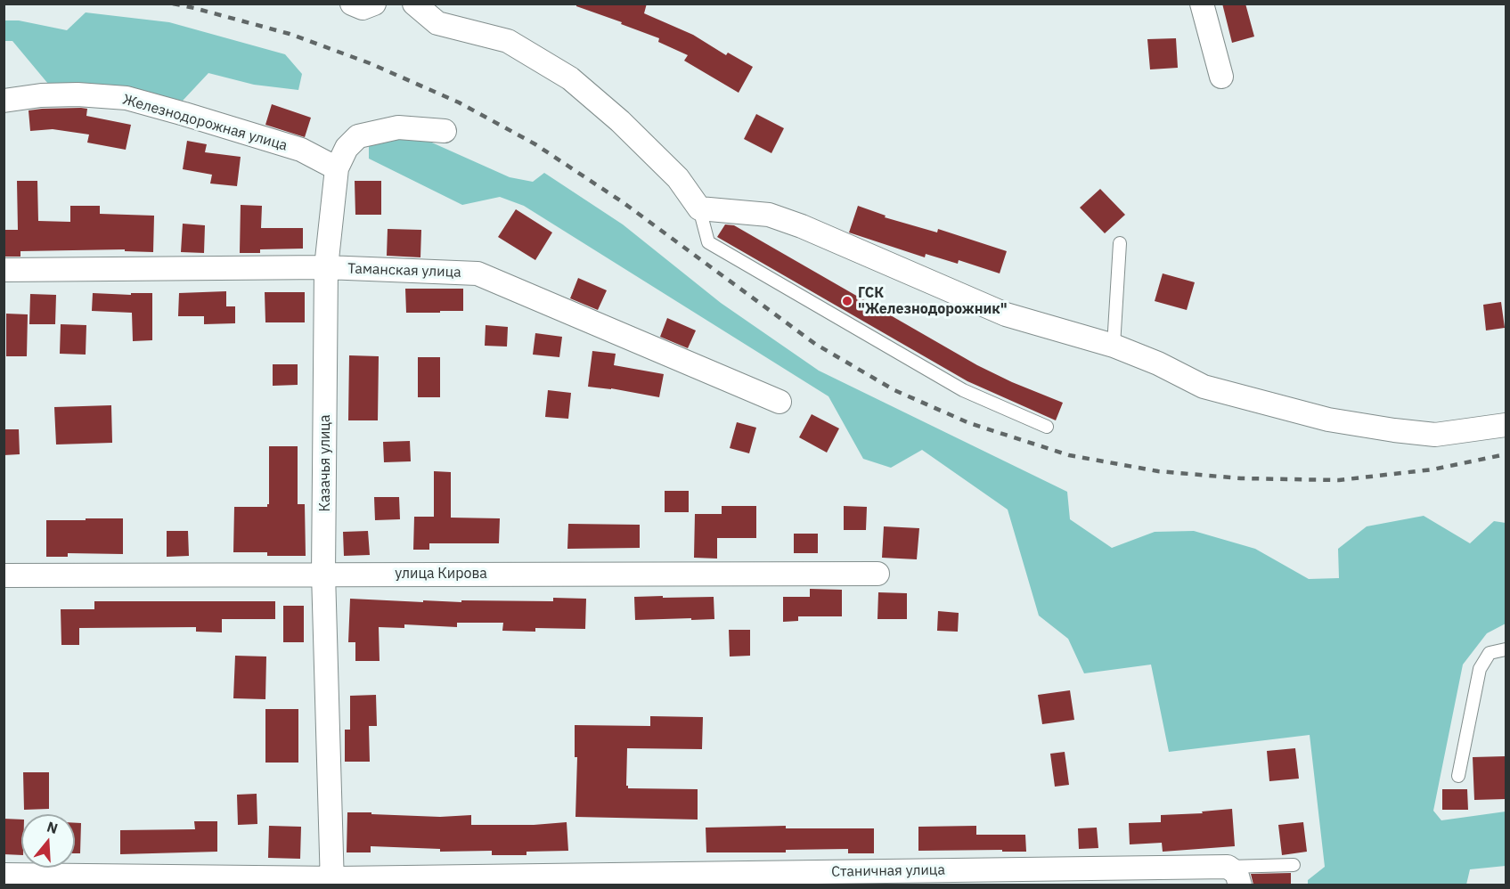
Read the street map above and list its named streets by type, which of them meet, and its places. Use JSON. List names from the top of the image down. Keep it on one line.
{"streets":{"street":["Железнодорожная улица","Таманская улица","Казачья улица","улица Кирова","Станичная улица"]},"crossings":[["Железнодорожная улица","Казачья улица"],["Таманская улица","Казачья улица"],["Казачья улица","улица Кирова"],["Казачья улица","Станичная улица"]],"places":["ГСК \"Железнодорожник\""],"north":"top"}
